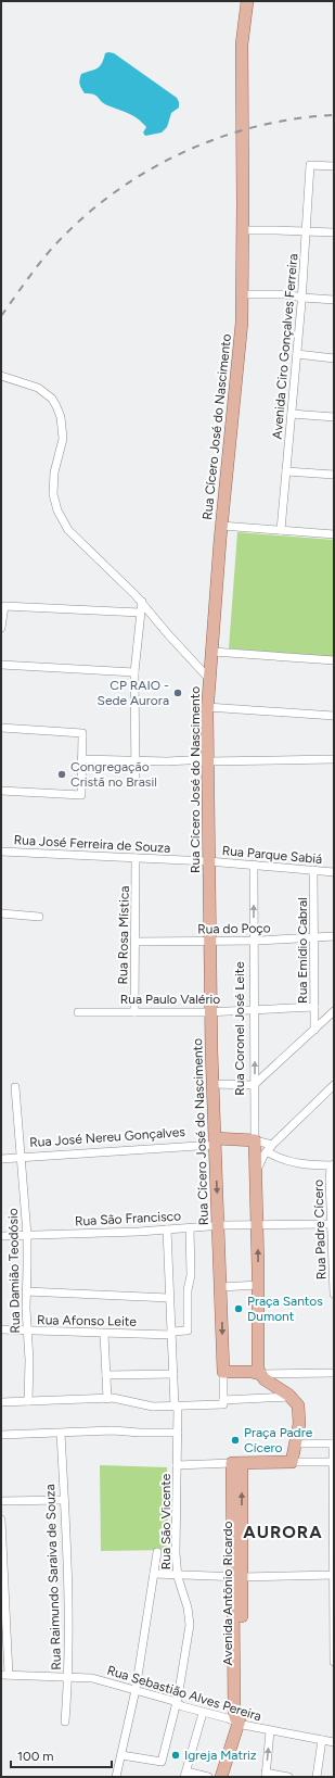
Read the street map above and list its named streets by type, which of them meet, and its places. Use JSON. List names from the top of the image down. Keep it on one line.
{"streets":{"main road":["Rua Cícero José do Nascimento","Rua Coronel José Leite","Rua José Nereu Gonçalves","Avenida Antônio Ricardo"],"street":["Avenida Ciro Gonçalves Ferreira","Rua José Ferreira de Souza","Rua Parque Sabiá","Rua do Poço","Rua Rosa Mística","Rua Emídio Cabral","Rua Paulo Valério","Rua São Francisco","Rua Padre Cícero","Rua Damião Teodósio","Rua Afonso Leite","Rua São Vicente","Rua Raimundo Saraiva de Souza","Rua Sebastião Alves Pereira"]},"crossings":[["Rua Cícero José do Nascimento","Rua José Ferreira de Souza"],["Rua Cícero José do Nascimento","Rua Parque Sabiá"],["Rua Cícero José do Nascimento","Rua do Poço"],["Rua Cícero José do Nascimento","Rua Paulo Valério"],["Rua Cícero José do Nascimento","Rua José Nereu Gonçalves"],["Rua Cícero José do Nascimento","Rua São Francisco"],["Rua José Ferreira de Souza","Rua Parque Sabiá"],["Rua José Ferreira de Souza","Rua Rosa Mística"],["Rua Parque Sabiá","Rua Emídio Cabral"],["Rua Parque Sabiá","Rua Coronel José Leite"],["Rua do Poço","Rua Rosa Mística"],["Rua do Poço","Rua Emídio Cabral"],["Rua do Poço","Rua Coronel José Leite"],["Rua Rosa Mística","Rua Paulo Valério"],["Rua Emídio Cabral","Rua Paulo Valério"],["Rua Paulo Valério","Rua Coronel José Leite"],["Rua Coronel José Leite","Rua José Nereu Gonçalves"],["Rua Coronel José Leite","Rua São Francisco"],["Rua José Nereu Gonçalves","Rua Padre Cícero"],["Rua José Nereu Gonçalves","Rua Damião Teodósio"],["Rua São Francisco","Rua Padre Cícero"],["Rua São Francisco","Rua Damião Teodósio"],["Rua São Francisco","Rua Afonso Leite"],["Rua São Francisco","Rua São Vicente"],["Rua Damião Teodósio","Rua Afonso Leite"],["Rua Afonso Leite","Rua São Vicente"],["Rua São Vicente","Rua Sebastião Alves Pereira"],["Rua Raimundo Saraiva de Souza","Rua Sebastião Alves Pereira"],["Avenida Antônio Ricardo","Rua Sebastião Alves Pereira"]],"one_way":["Rua Coronel José Leite"],"districts":["AURORA"],"places":["CP RAIO - Sede Aurora","Congregação Cristã no Brasil","Praça Santos Dumont","Praça Padre Cícero","Igreja Matriz"],"scale_bar":"100 m"}
